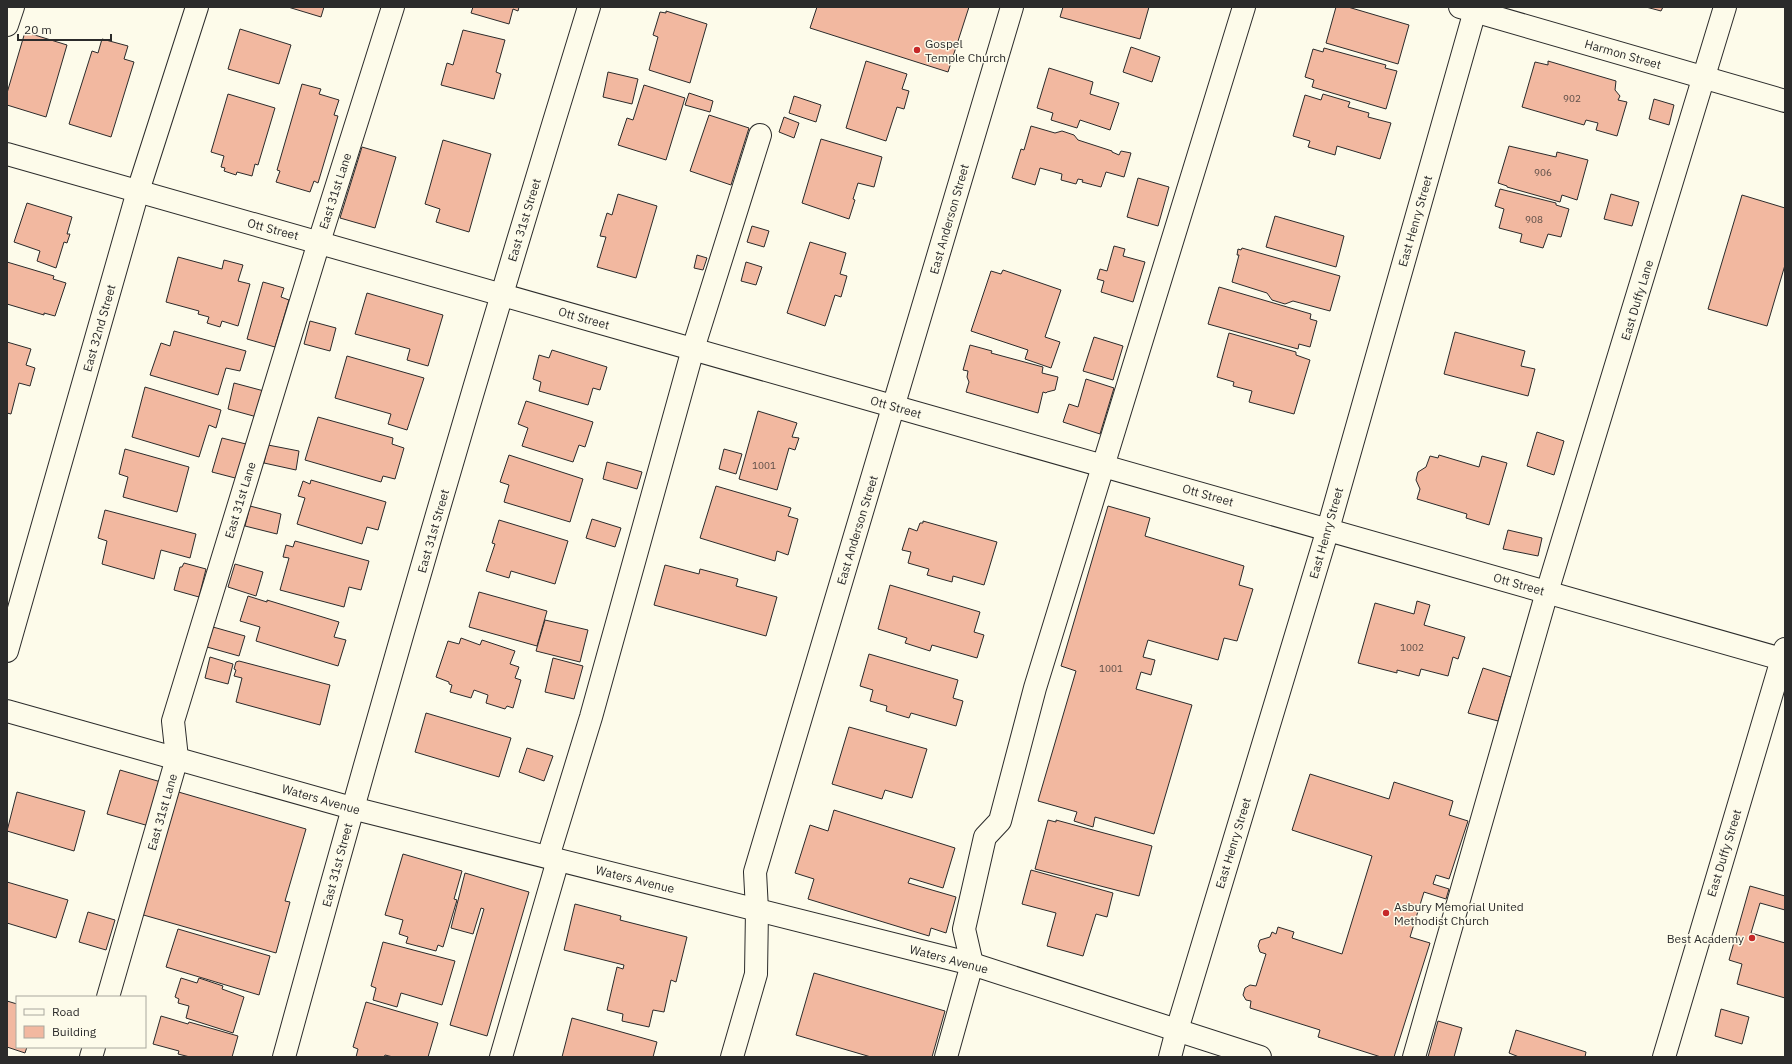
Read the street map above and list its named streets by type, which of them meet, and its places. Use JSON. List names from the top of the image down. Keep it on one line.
{"streets":{"street":["Harmon Street","East 31st Lane","East Anderson Street","East 31st Street","East Henry Street","Ott Street","East Duffy Lane","East 32nd Street","Waters Avenue","East Duffy Street"]},"crossings":[["Harmon Street","East Henry Street"],["Harmon Street","East Duffy Lane"],["East 31st Lane","Ott Street"],["East 31st Lane","Waters Avenue"],["East Anderson Street","Ott Street"],["East Anderson Street","Waters Avenue"],["East 31st Street","Ott Street"],["East 31st Street","Waters Avenue"],["East Henry Street","Ott Street"],["East Henry Street","Waters Avenue"],["Ott Street","East Duffy Lane"],["Ott Street","East 32nd Street"],["Ott Street","East Duffy Street"]],"places":["Gospel Temple Church","Asbury Memorial United Methodist Church","Best Academy"],"house_numbers":["902","906","908","1001","1002","1001"],"legend":["Road","Building"],"scale_bar":"20 m"}
